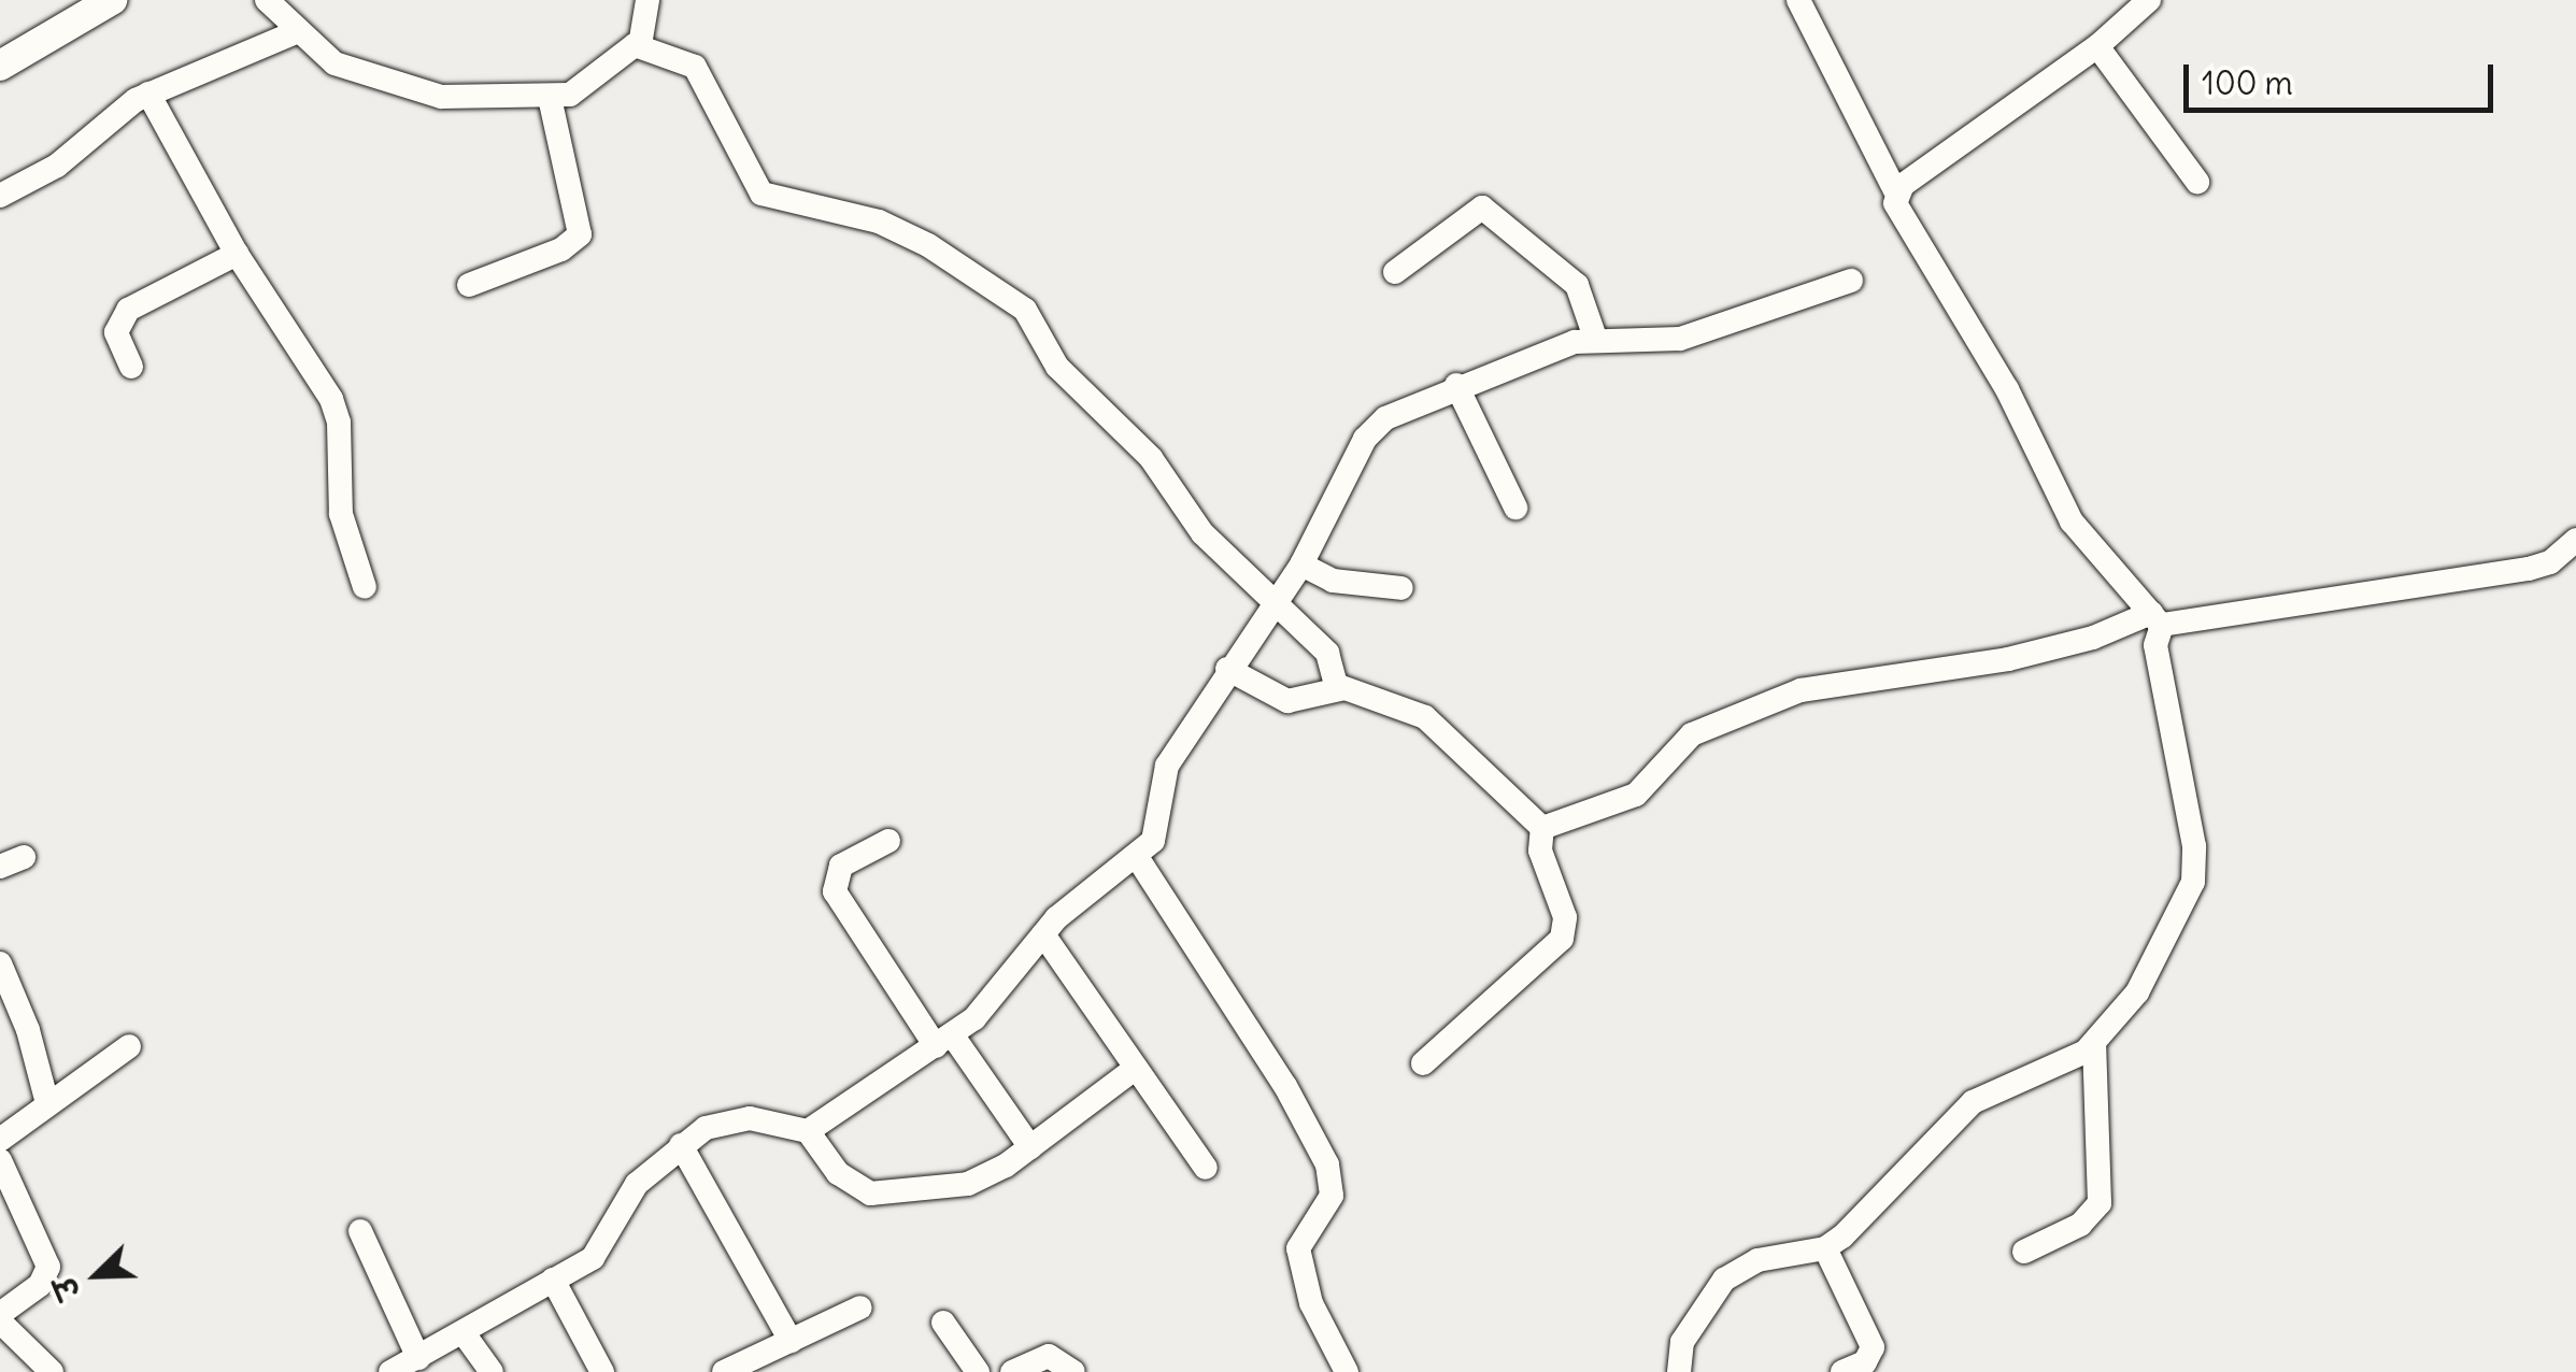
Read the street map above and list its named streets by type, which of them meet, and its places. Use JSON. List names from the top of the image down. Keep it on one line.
{"scale_bar":"100 m","north":"bottom left"}
